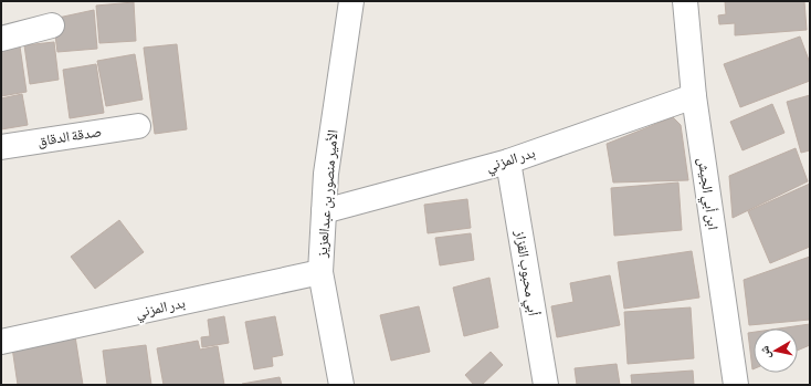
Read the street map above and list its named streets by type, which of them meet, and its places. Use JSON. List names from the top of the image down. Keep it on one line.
{"streets":{"street":["صدقة الدقاق","بدر المزني","الأمير منصور بن عبدالعزيز","ابن أبي الجيش","أبي محبوب القزاز"]},"crossings":[["بدر المزني","الأمير منصور بن عبدالعزيز"],["بدر المزني","ابن أبي الجيش"],["بدر المزني","أبي محبوب القزاز"]],"north":"left"}
